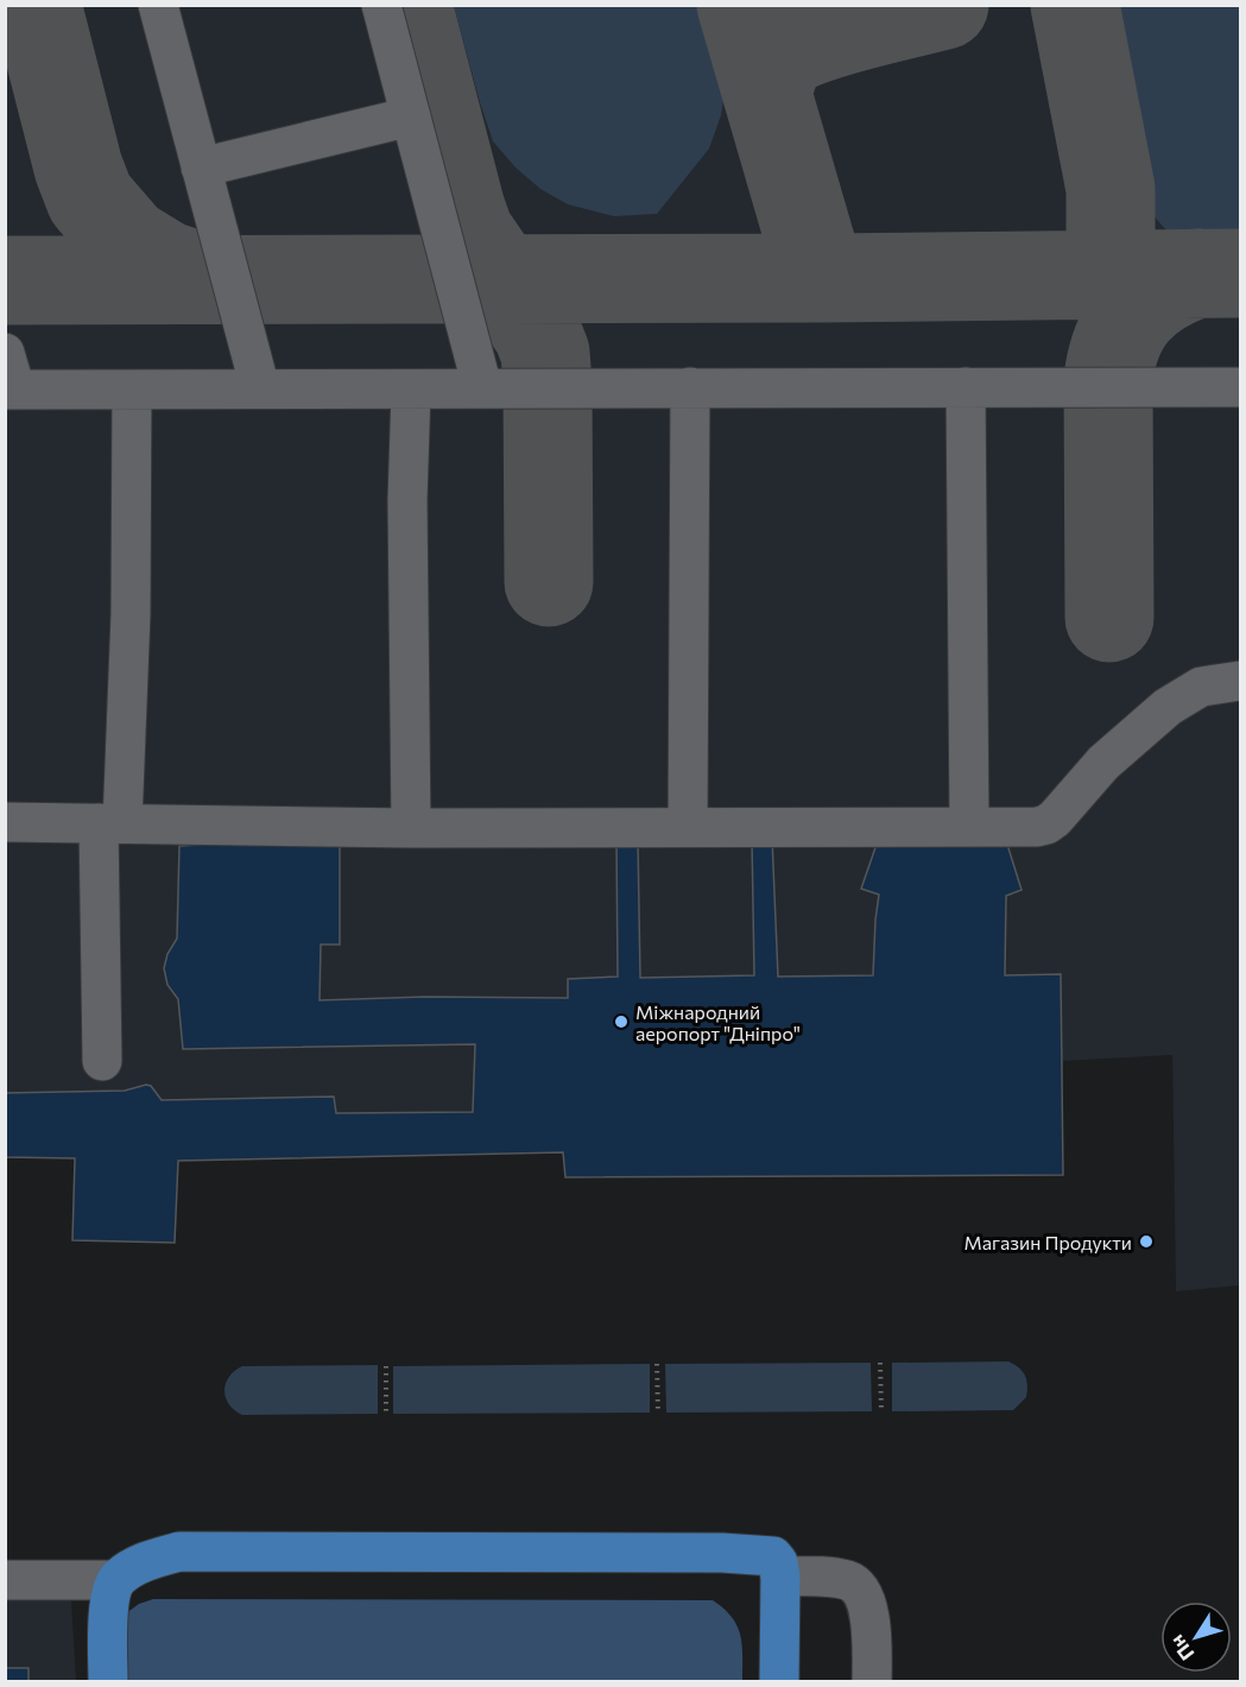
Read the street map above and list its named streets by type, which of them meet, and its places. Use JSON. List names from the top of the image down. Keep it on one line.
{"places":["Міжнародний аеропорт \"Дніпро\"","Магазин Продукти"],"north":"bottom left"}
